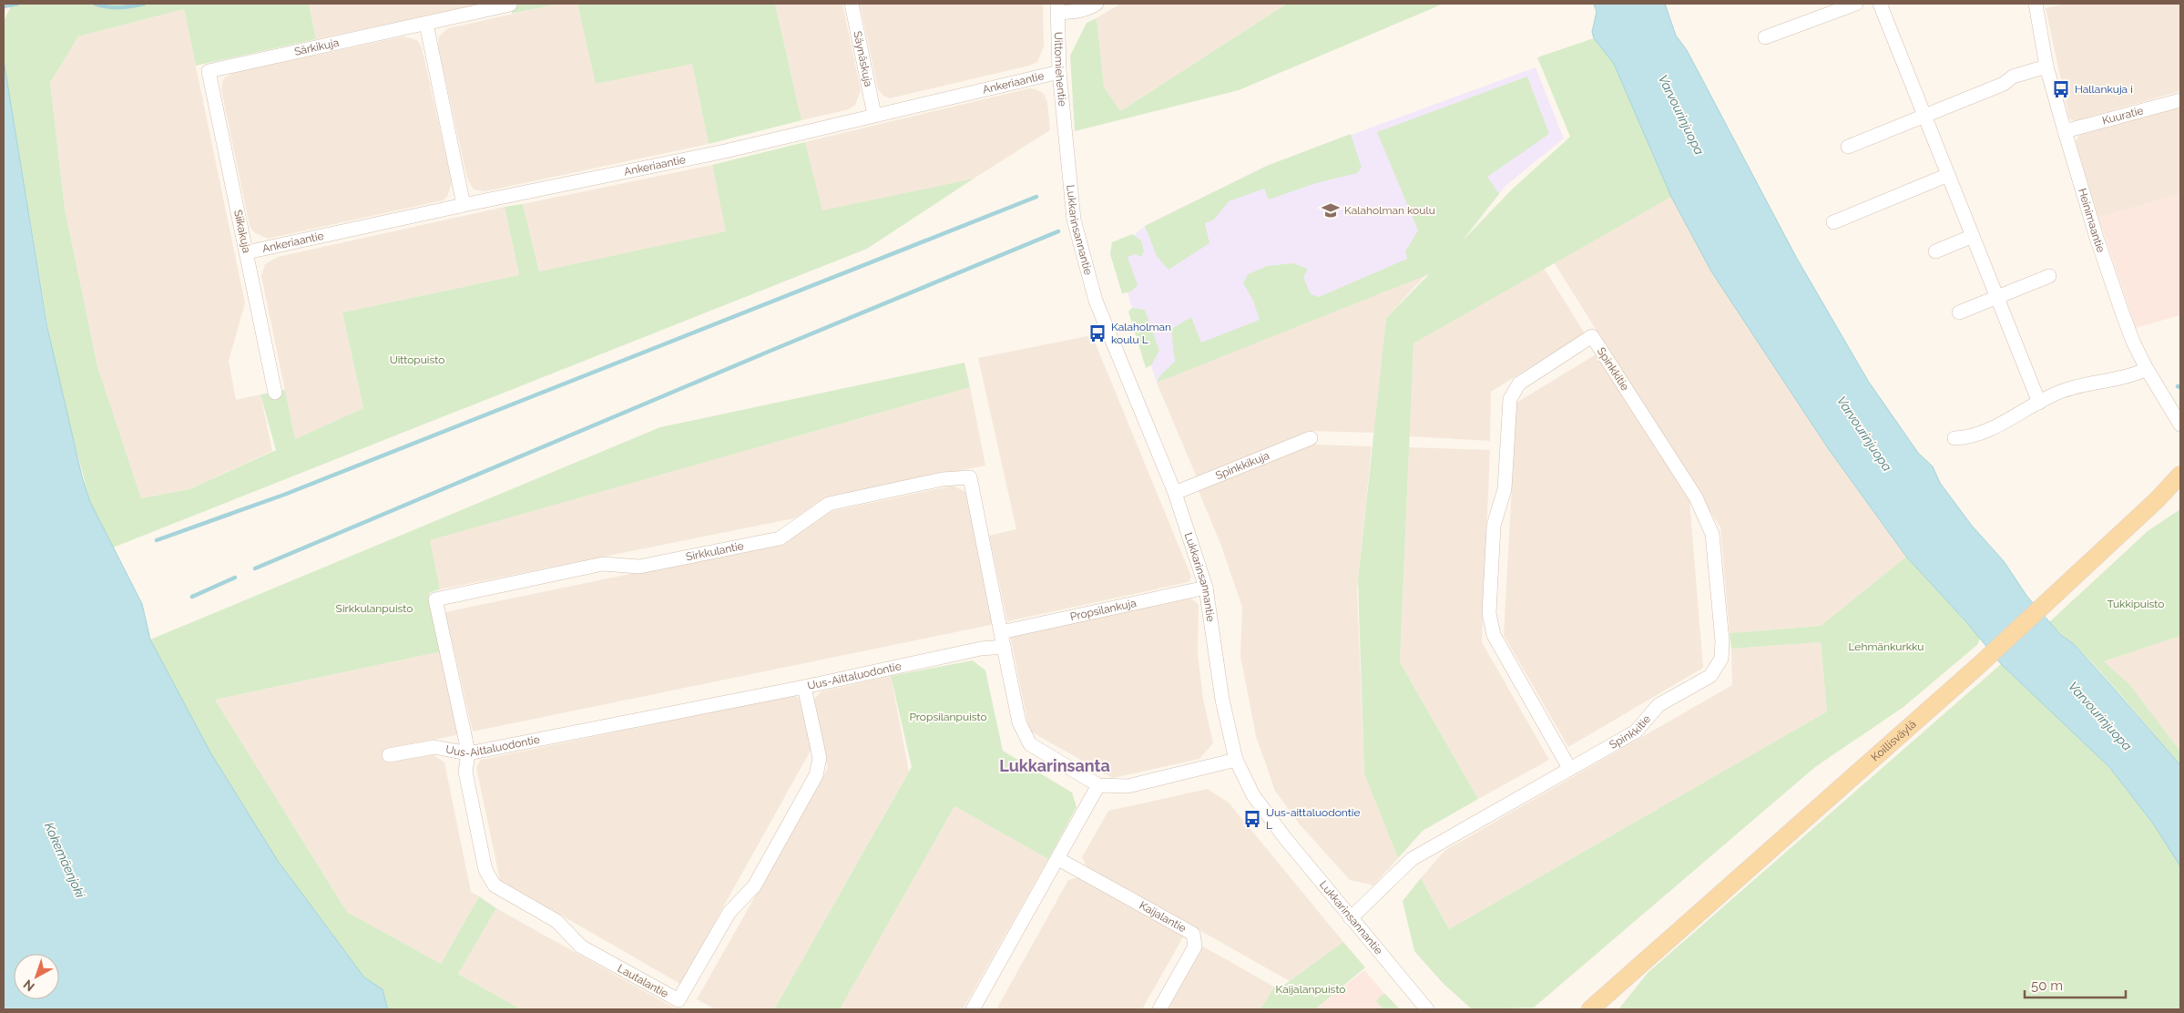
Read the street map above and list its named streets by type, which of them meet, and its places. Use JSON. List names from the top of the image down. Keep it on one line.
{"streets":{"main road":["Koillisväylä"],"street":["Särkikuja","Säynäskuja","Uittomiehentie","Ankeriaantie","Kuuratie","Heinimaantie","Lukkarinsannantie","Siikakuja","Spinkkitie","Spinkkikuja","Sirkkulantie","Propsilankuja","Uus-Aittaluodontie","Kaijalantie","Lautalantie"]},"crossings":[["Särkikuja","Siikakuja"],["Säynäskuja","Ankeriaantie"],["Uittomiehentie","Ankeriaantie"],["Uittomiehentie","Lukkarinsannantie"],["Ankeriaantie","Siikakuja"],["Kuuratie","Heinimaantie"],["Lukkarinsannantie","Spinkkitie"],["Lukkarinsannantie","Spinkkikuja"],["Lukkarinsannantie","Propsilankuja"],["Sirkkulantie","Propsilankuja"],["Sirkkulantie","Uus-Aittaluodontie"],["Sirkkulantie","Lautalantie"],["Uus-Aittaluodontie","Lautalantie"]],"districts":["Lukkarinsanta"],"water":["Varvourinjuopa","Kokemäenjoki"],"parks":["Uittopuisto","Tukkipuisto","Sirkkulanpuisto","Lehmänkurkku","Propsilanpuisto","Kaijalanpuisto"],"places":{"bus stop":["Hallankuja i","Kalaholman koulu L","Uus-aittaluodontie L"],"school or university":["Kalaholman koulu"]},"scale_bar":"50 m","north":"bottom left"}
